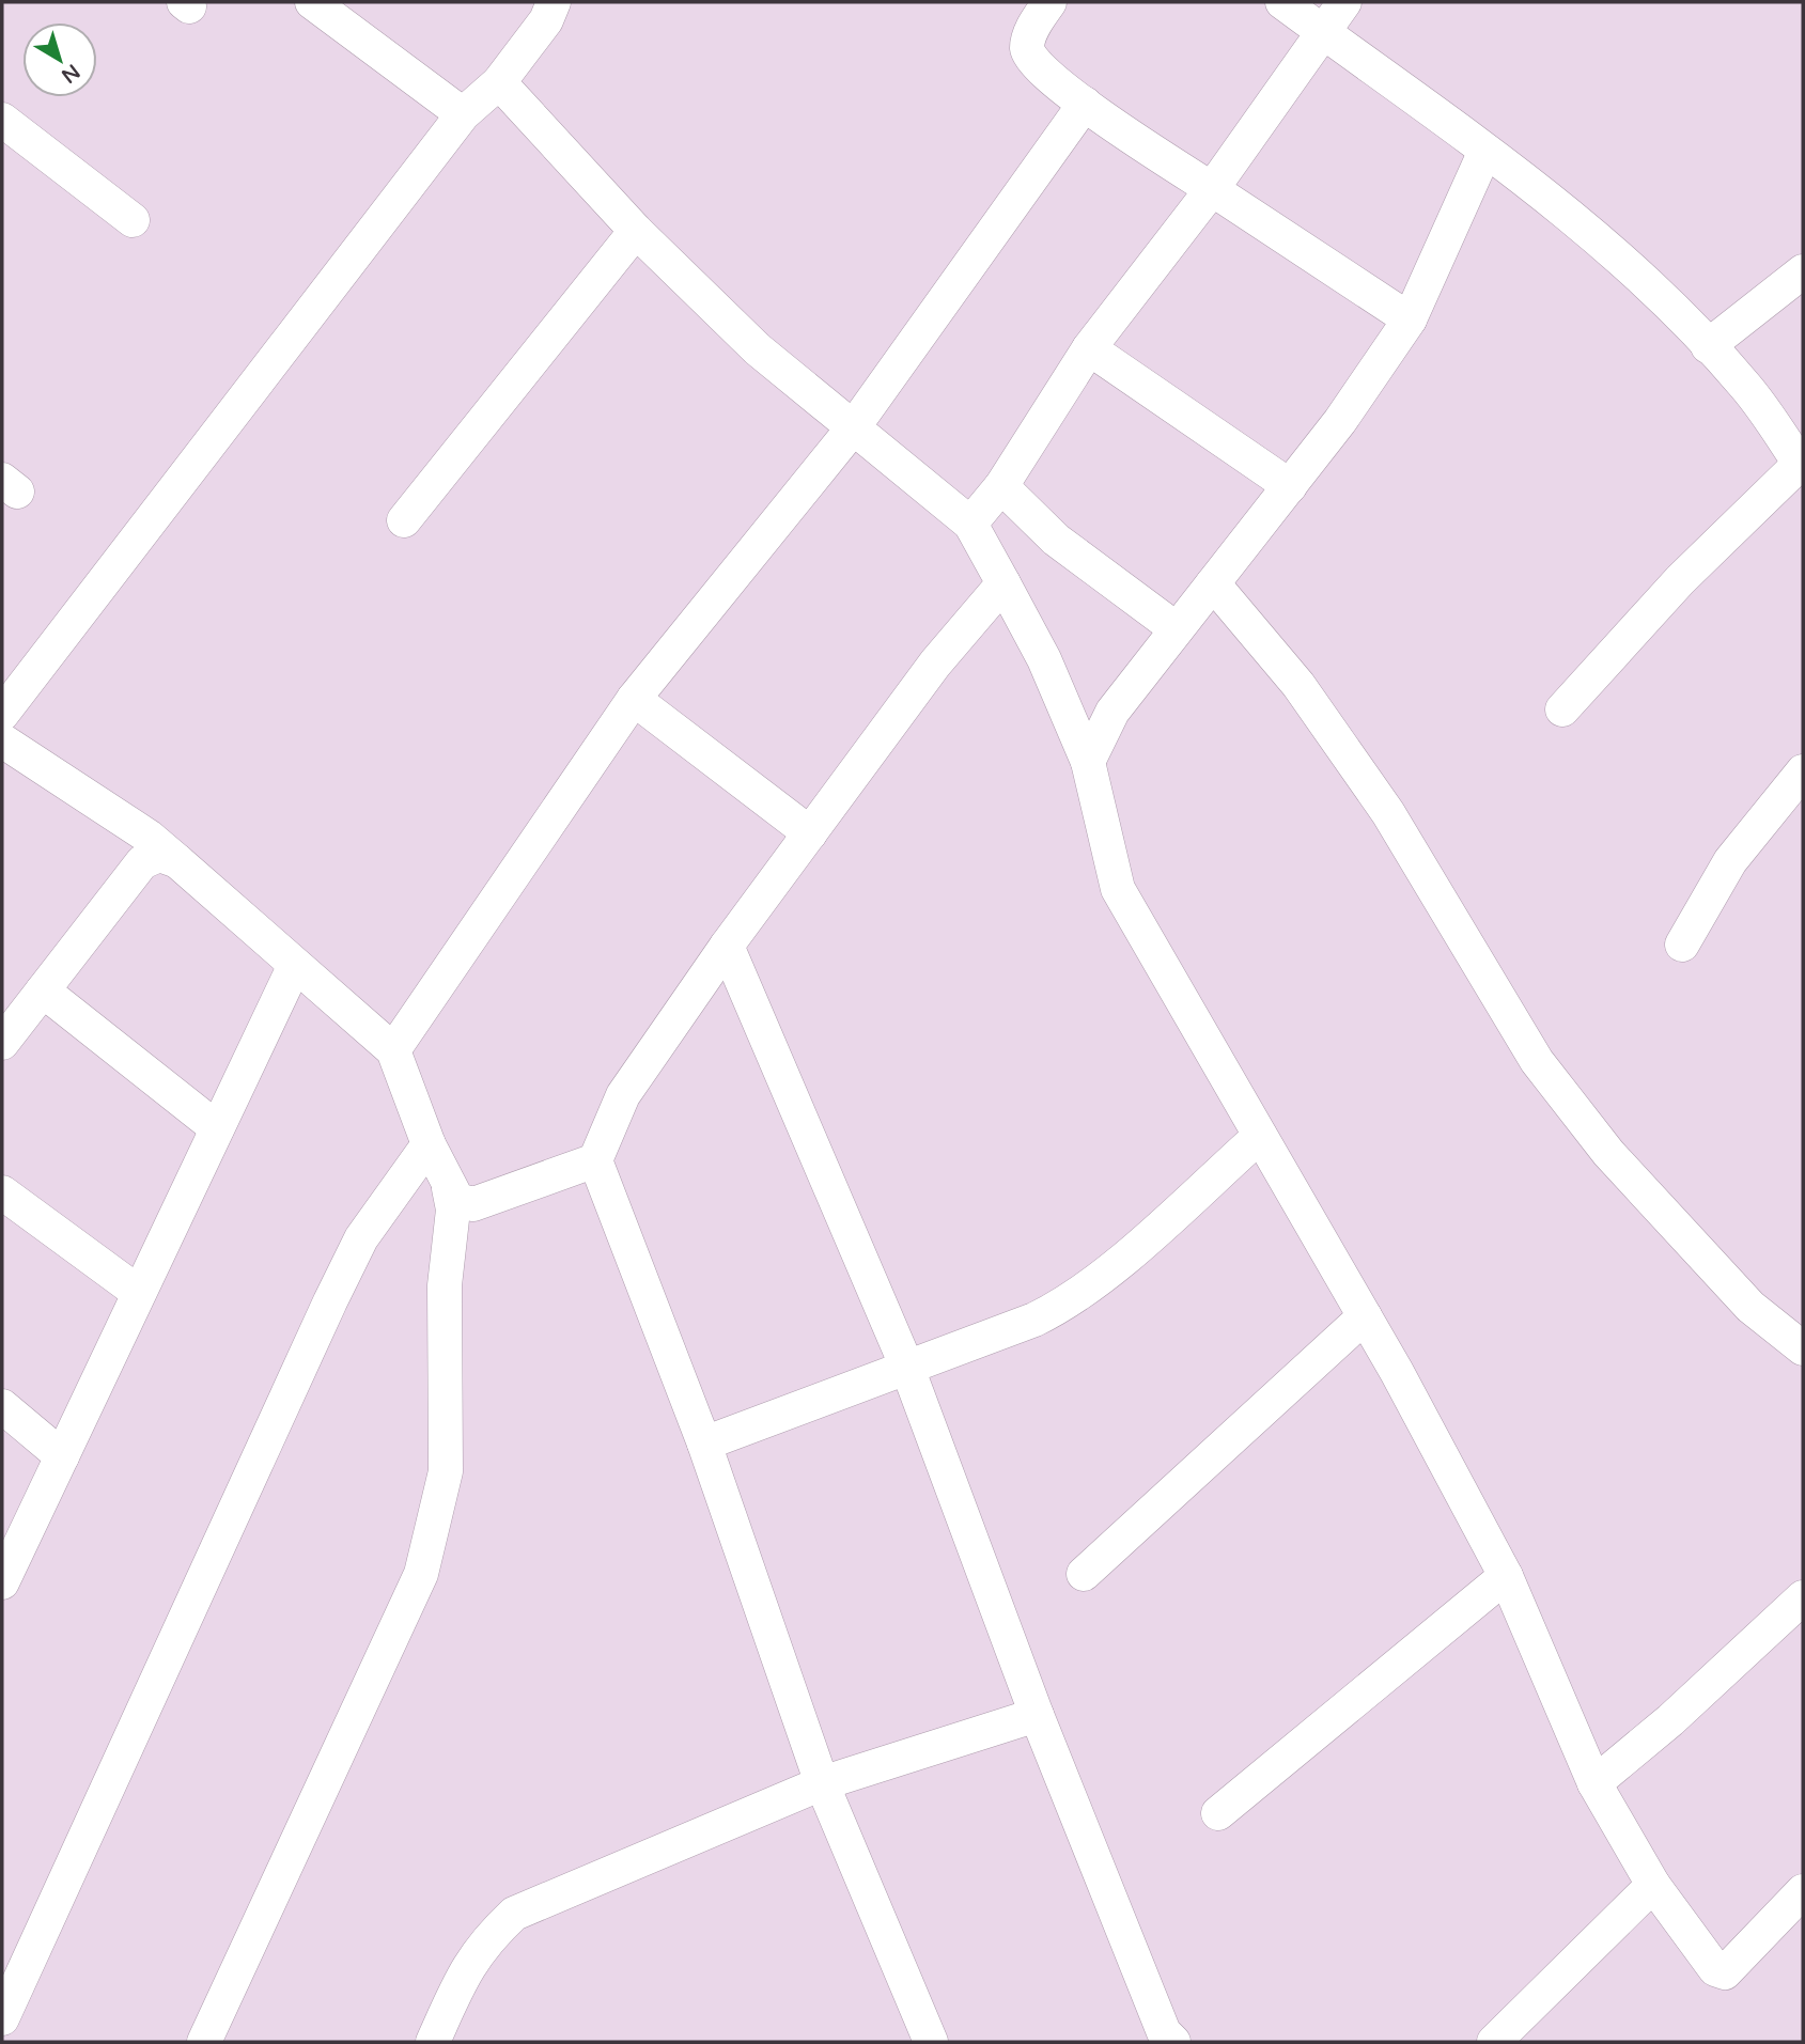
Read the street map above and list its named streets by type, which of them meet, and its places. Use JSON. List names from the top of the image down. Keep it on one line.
{"north":"bottom right"}
